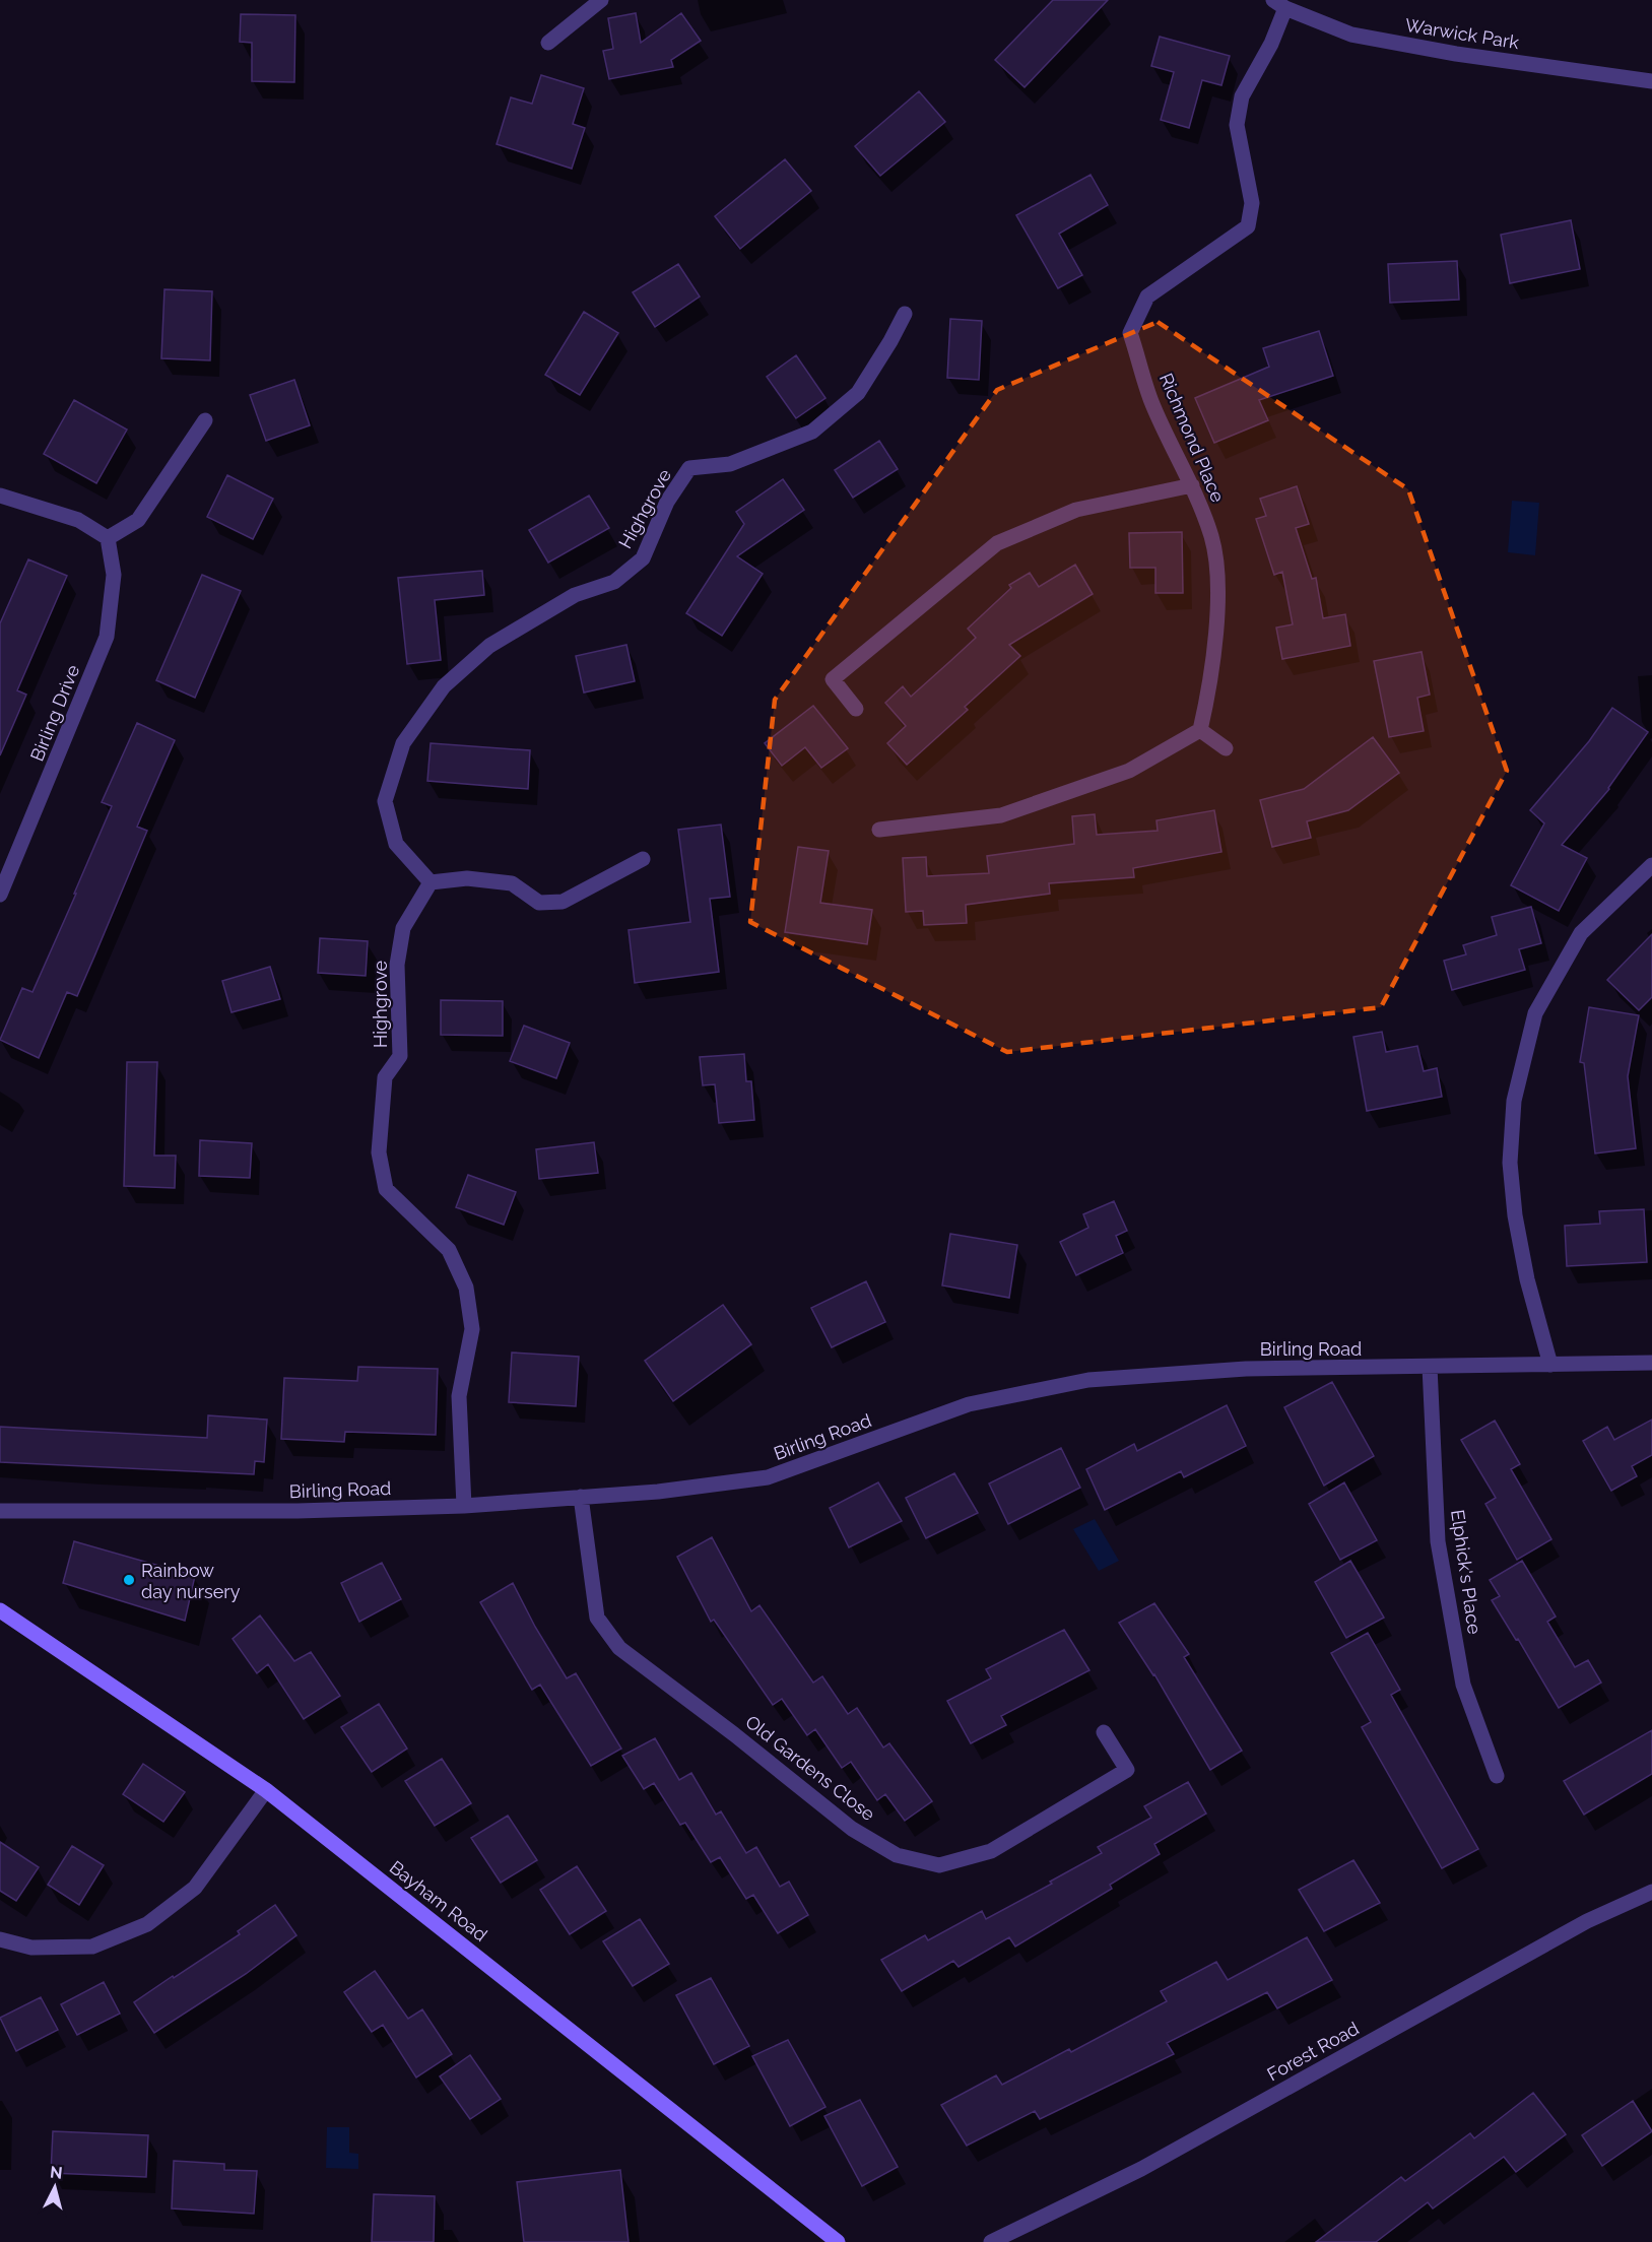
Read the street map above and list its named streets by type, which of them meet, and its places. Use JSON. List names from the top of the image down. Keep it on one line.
{"streets":{"main road":["Bayham Road"],"street":["Warwick Park","Richmond Place","Highgrove","Birling Drive","Birling Road","Elphick's Place","Old Gardens Close","Forest Road"]},"crossings":[["Warwick Park","Richmond Place"],["Highgrove","Birling Road"],["Birling Road","Elphick's Place"],["Birling Road","Old Gardens Close"]],"places":["Rainbow day nursery"],"north":"top"}
